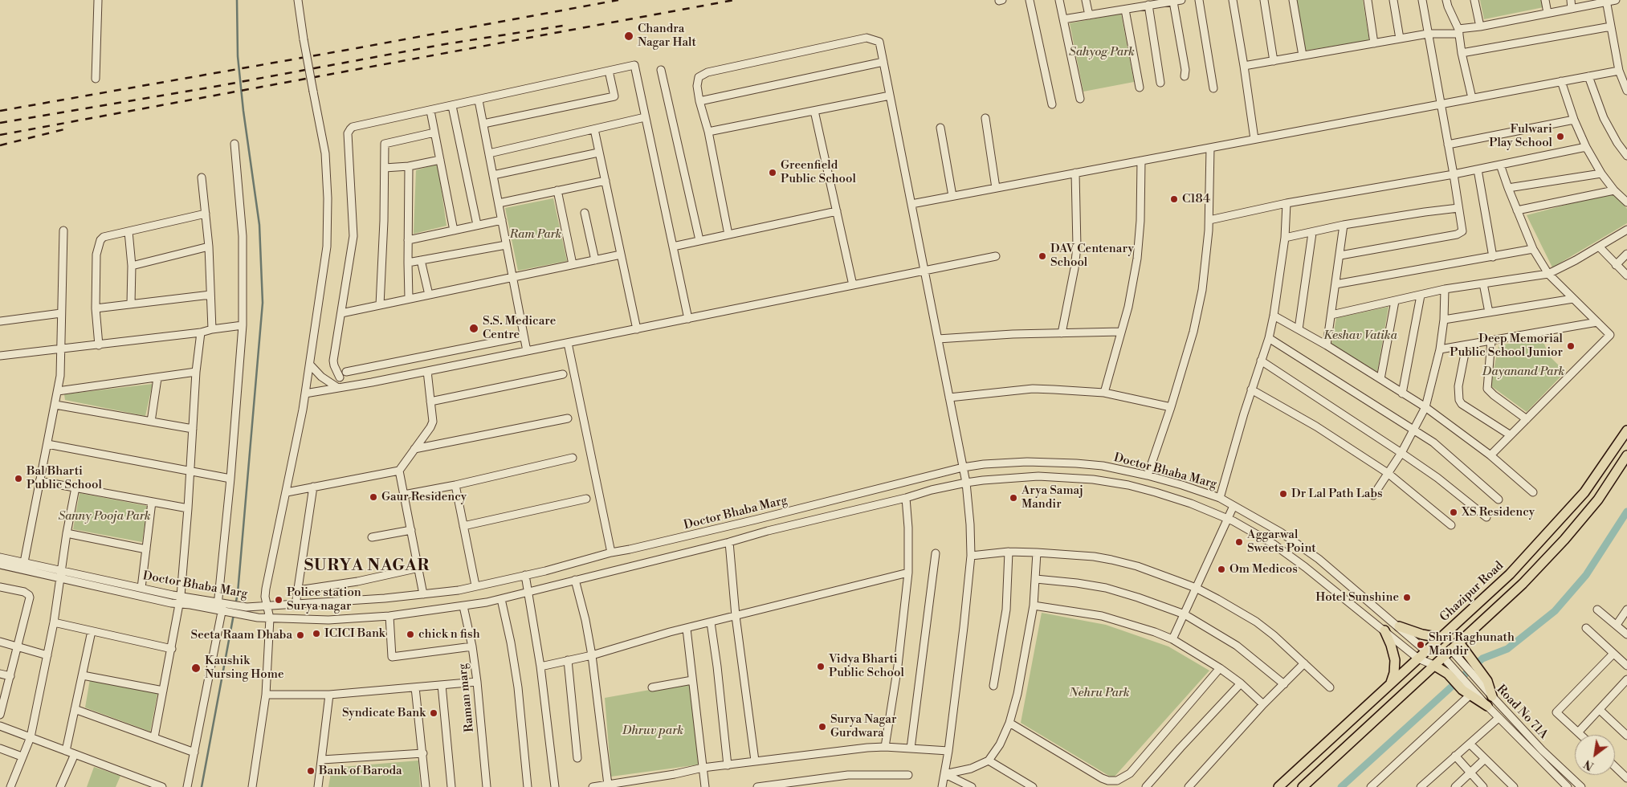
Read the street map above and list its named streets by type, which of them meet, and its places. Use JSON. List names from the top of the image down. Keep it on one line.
{"streets":{"main road":["Ghazipur Road"],"street":["Doctor Bhaba Marg","Raman marg","Road No 71A"]},"crossings":[["Doctor Bhaba Marg","Ghazipur Road"],["Doctor Bhaba Marg","Raman marg"]],"districts":["SURYA NAGAR"],"parks":["Sahyog Park","Ram Park","Keshav Vatika","Dayanand Park","Sanny Pooja Park","Nehru Park","Dhruv park"],"places":["Chandra Nagar Halt","Fulwari Play School","Greenfield Public School","C184","DAV Centenary School","S.S. Medicare Centre","Deep Memorial Public School Junior","Bal Bharti Public School","Dr Lal Path Labs","Gaur Residency","Arya Samaj Mandir","XS Residency","Aggarwal Sweets Point","Om Medicos","Hotel Sunshine","Police station Surya nagar","ICICI Bank","chick n fish","Seeta Raam Dhaba","Shri Raghunath Mandir","Vidya Bharti Public School","Kaushik Nursing Home","Syndicate Bank","Surya Nagar Gurdwara","Bank of Baroda"],"north":"bottom left"}
